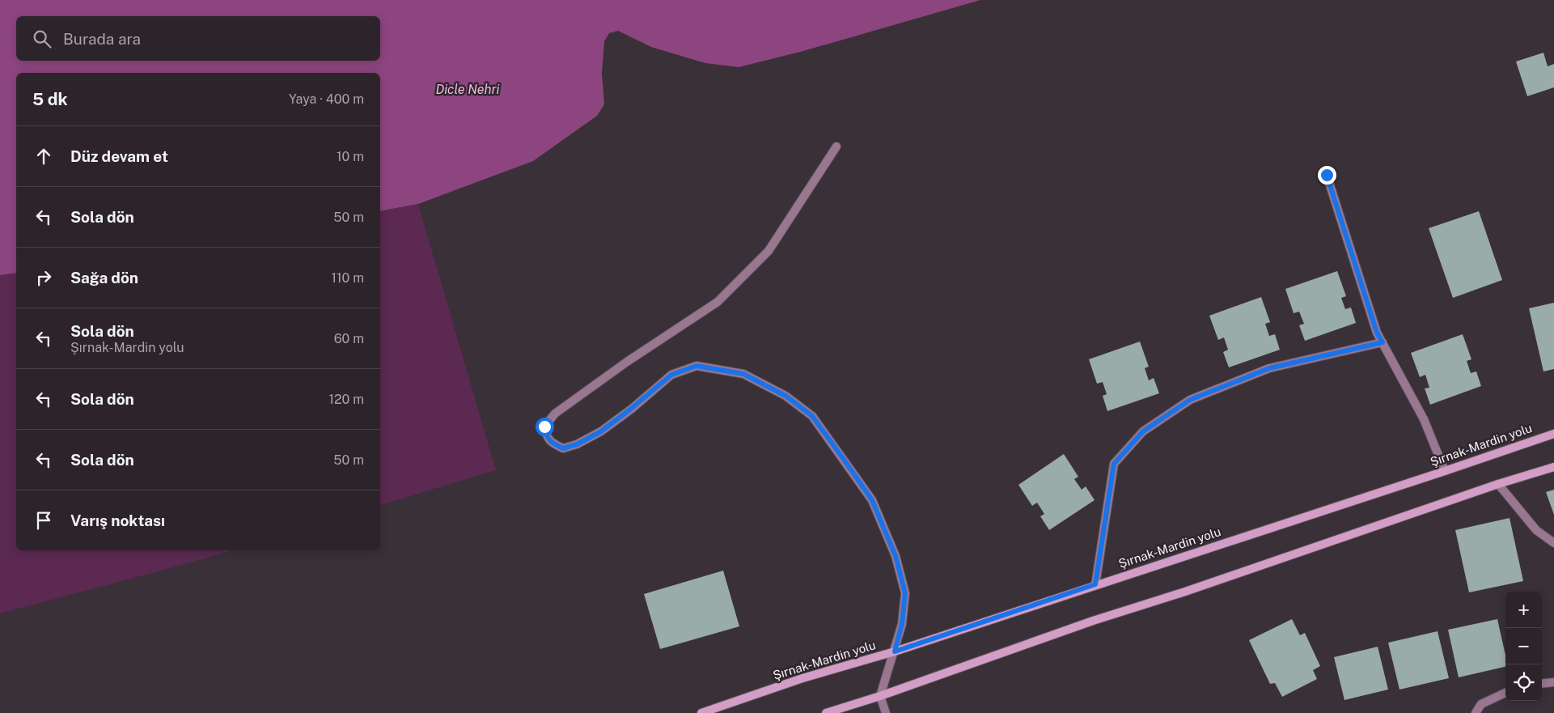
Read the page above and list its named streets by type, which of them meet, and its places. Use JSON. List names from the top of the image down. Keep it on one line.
{"streets":{"main road":["Şırnak-Mardin yolu"]},"water":["Dicle Nehri"],"page":{"search":"Burada ara","heading":["5 dk","Yaya · 400 m"],"list":[["Düz devam et","10 m"],["Sola dön","50 m"],["Sağa dön","110 m"],["Sola dön","Şırnak-Mardin yolu","60 m"],["Sola dön","120 m"],["Sola dön","50 m"],"Varış noktası"],"map_buttons":["+","−"]}}
